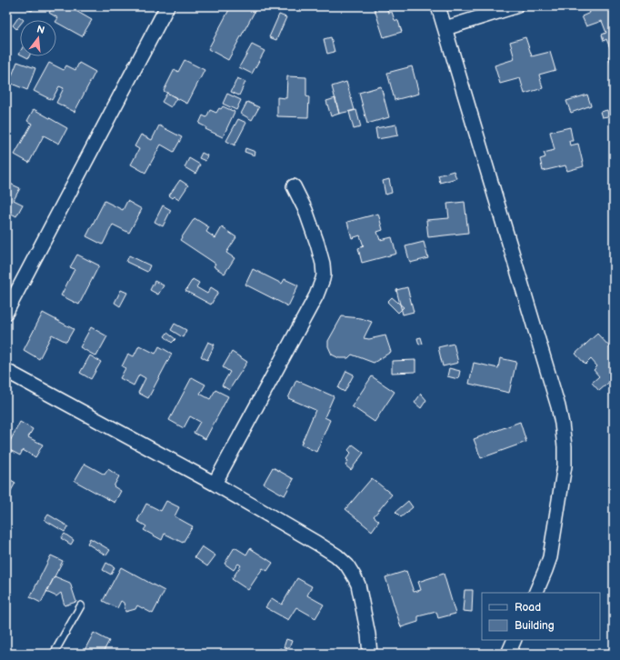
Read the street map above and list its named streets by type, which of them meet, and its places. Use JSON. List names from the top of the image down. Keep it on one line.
{"legend":["Road","Building"],"north":"top"}
